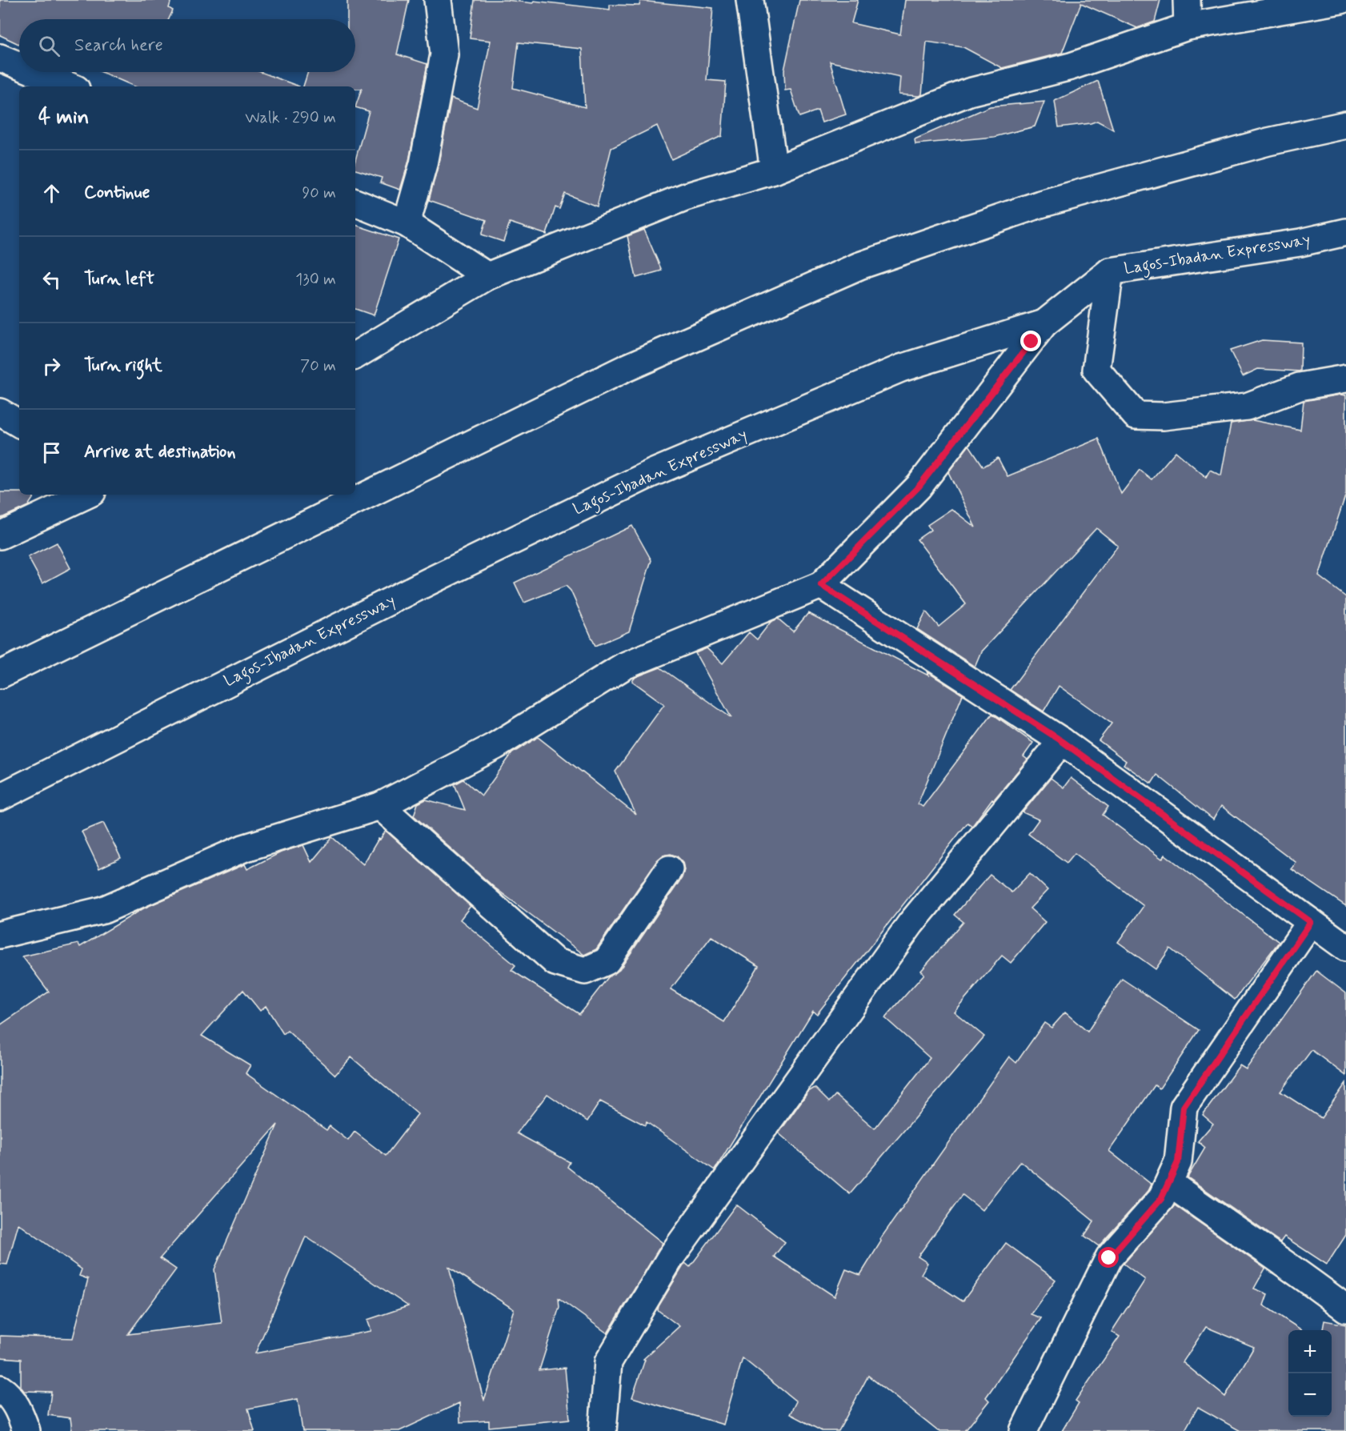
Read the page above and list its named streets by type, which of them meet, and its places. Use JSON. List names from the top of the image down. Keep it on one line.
{"streets":{"main road":["Lagos-Ibadan Expressway"]},"page":{"search":"Search here","heading":["4 min","Walk · 290 m"],"list":[["Continue","90 m"],["Turn left","130 m"],["Turn right","70 m"],"Arrive at destination"],"map_buttons":["+","−"]}}
